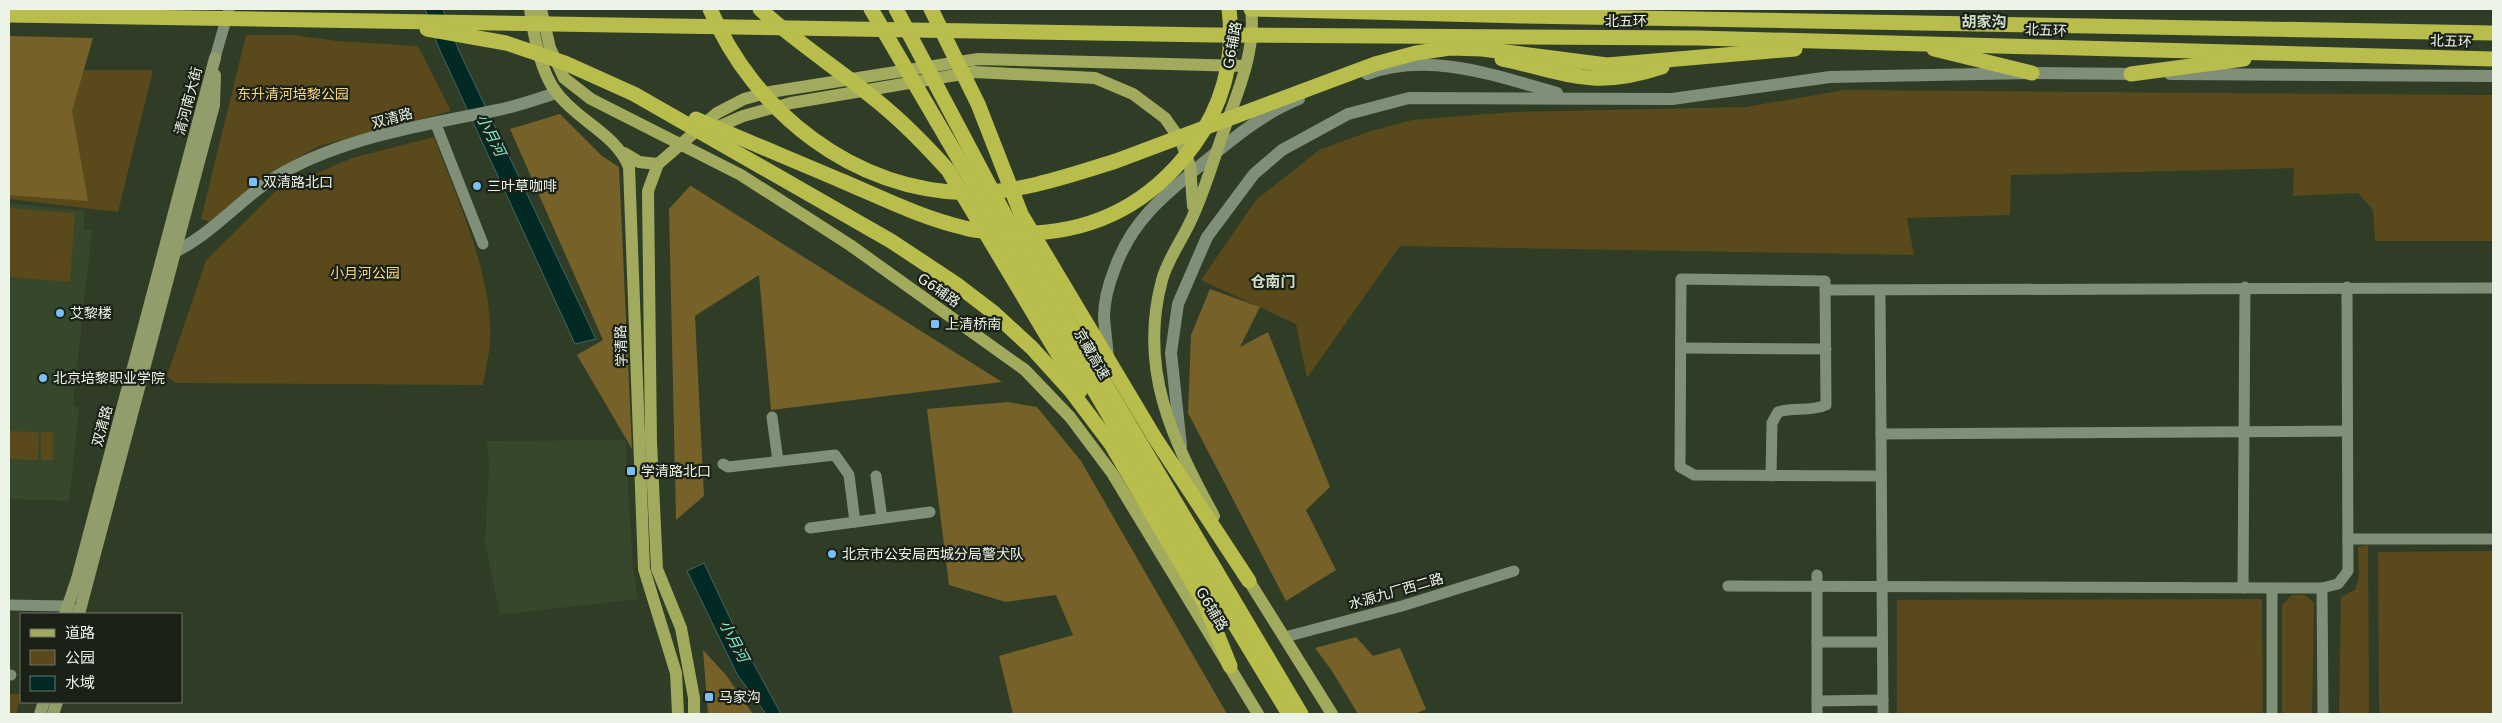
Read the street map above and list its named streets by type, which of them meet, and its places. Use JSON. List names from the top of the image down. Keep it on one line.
{"streets":{"highway":["北五环","京藏高速"],"main road":["G6辅路","清河南大街","双清路","学清路"],"street":["水源九厂西二路"]},"crossings":[["北五环","G6辅路"],["G6辅路","学清路"],["G6辅路","水源九厂西二路"],["清河南大街","双清路"]],"districts":["胡家沟","仓南门"],"water":["小月河"],"parks":["东升清河培黎公园","小月河公园"],"places":{"transit":["双清路北口","上清桥南","学清路北口","马家沟"],"other":["三叶草咖啡","艾黎楼","北京培黎职业学院","北京市公安局西城分局警犬队"]},"legend":["道路","公园","水域"]}
